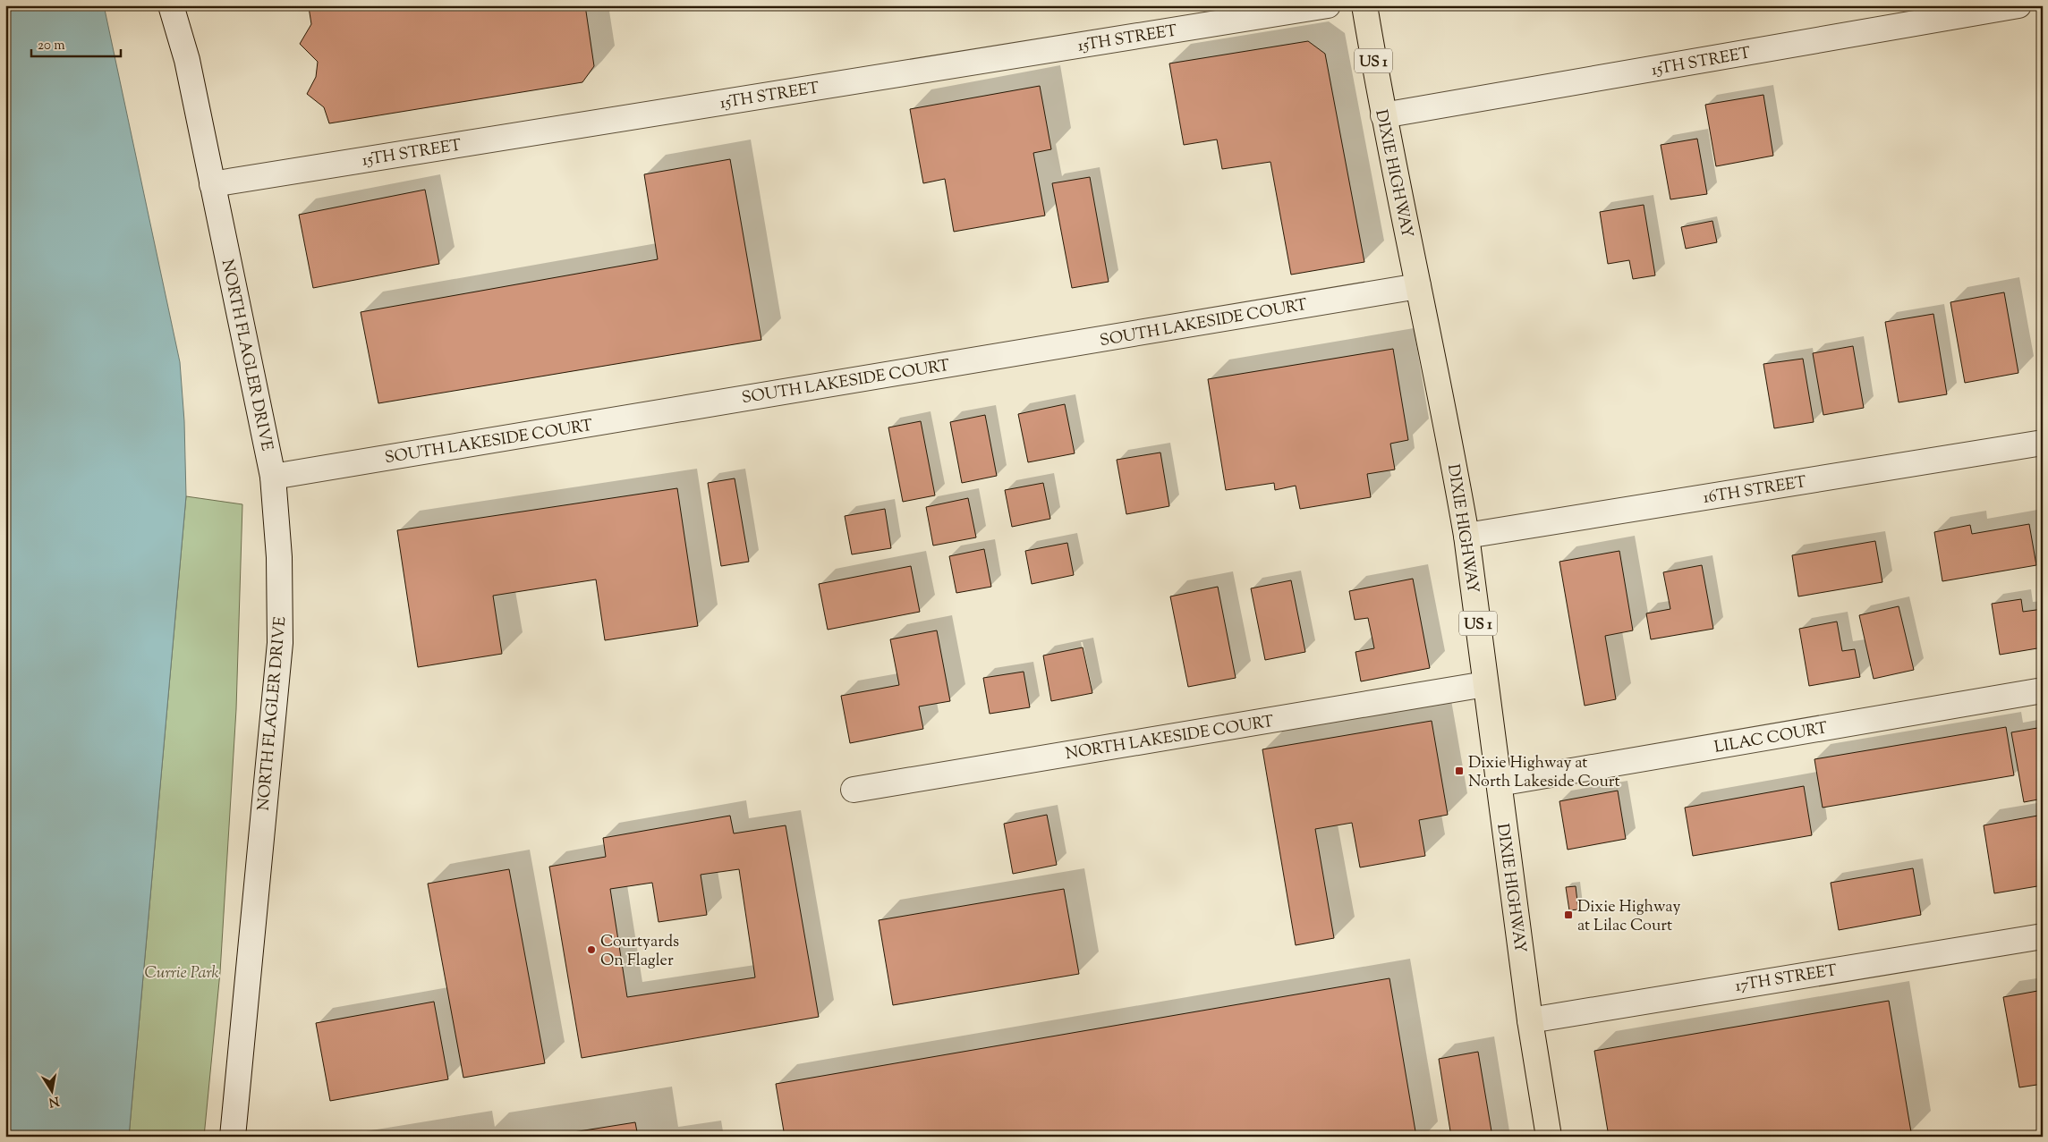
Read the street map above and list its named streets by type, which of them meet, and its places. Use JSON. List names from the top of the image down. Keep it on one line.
{"streets":{"main road":["US 1","DIXIE HIGHWAY"],"street":["15TH STREET","SOUTH LAKESIDE COURT","NORTH FLAGLER DRIVE","16TH STREET","NORTH LAKESIDE COURT","LILAC COURT","17TH STREET"]},"crossings":[["15TH STREET","DIXIE HIGHWAY"],["15TH STREET","NORTH FLAGLER DRIVE"],["DIXIE HIGHWAY","SOUTH LAKESIDE COURT"],["DIXIE HIGHWAY","16TH STREET"],["DIXIE HIGHWAY","NORTH LAKESIDE COURT"],["DIXIE HIGHWAY","LILAC COURT"],["DIXIE HIGHWAY","17TH STREET"],["SOUTH LAKESIDE COURT","NORTH FLAGLER DRIVE"]],"parks":["Currie Park"],"places":{"transit":["Dixie Highway at North Lakeside Court","Dixie Highway at Lilac Court"],"other":["Courtyards On Flagler"]},"scale_bar":"20 m","north":"bottom"}
